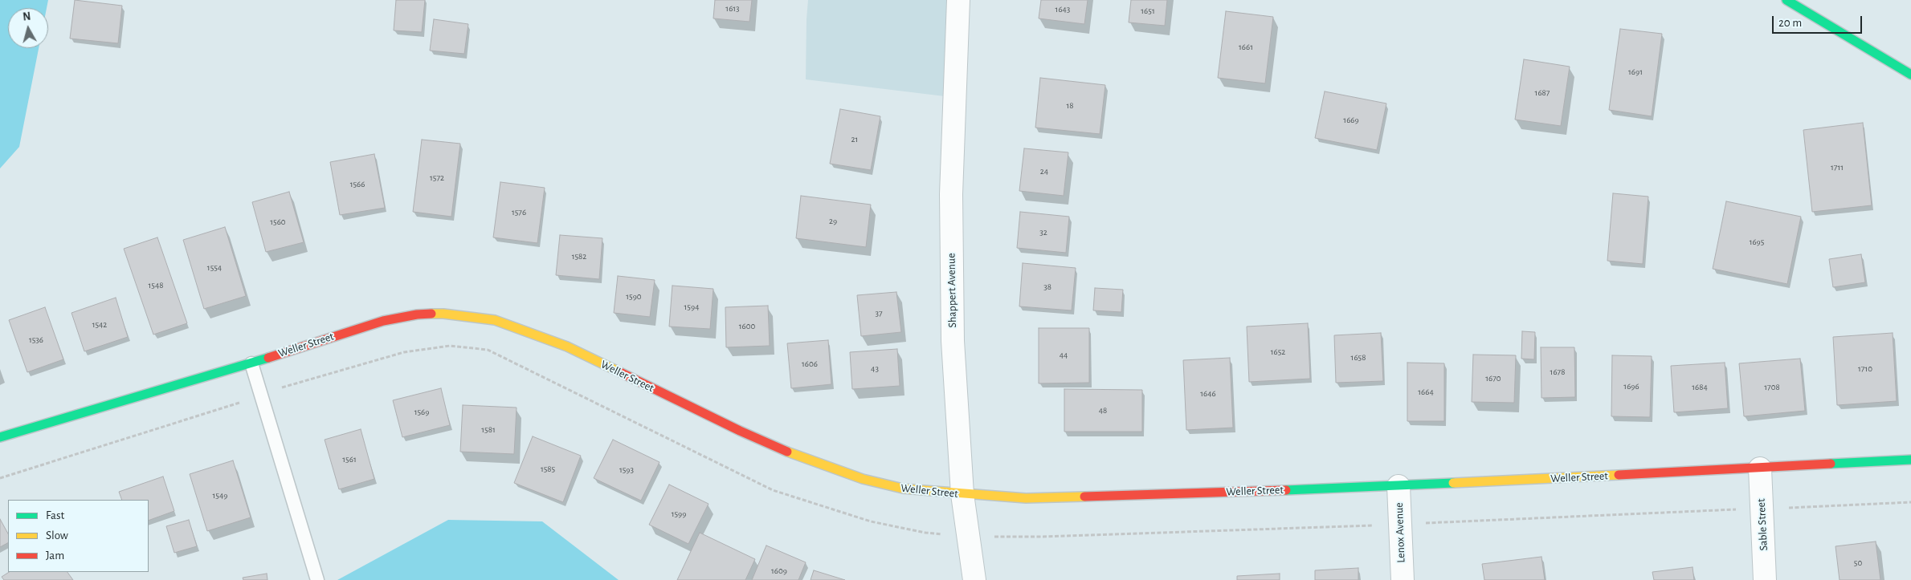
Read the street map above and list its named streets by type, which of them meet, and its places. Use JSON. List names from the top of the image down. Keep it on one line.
{"streets":{"street":["Shappert Avenue","Weller Street","Sable Street","Lenox Avenue"]},"crossings":[["Shappert Avenue","Weller Street"],["Weller Street","Sable Street"],["Weller Street","Lenox Avenue"]],"house_numbers":["1613","1643","1651","1661","1691","1687","18","1669","21","1711","24","1572","1566","1576","29","1560","32","1695","1582","1554","1548","38","1590","1594","37","1542","1600","1536","1652","44","1658","1606","43","1710","1678","1670","1696","1684","1708","1664","1646","48","1569","1581","1561","1585","1593","1549","1599","50","1609"],"legend":["Fast","Slow","Jam"],"scale_bar":"20 m","north":"top"}
